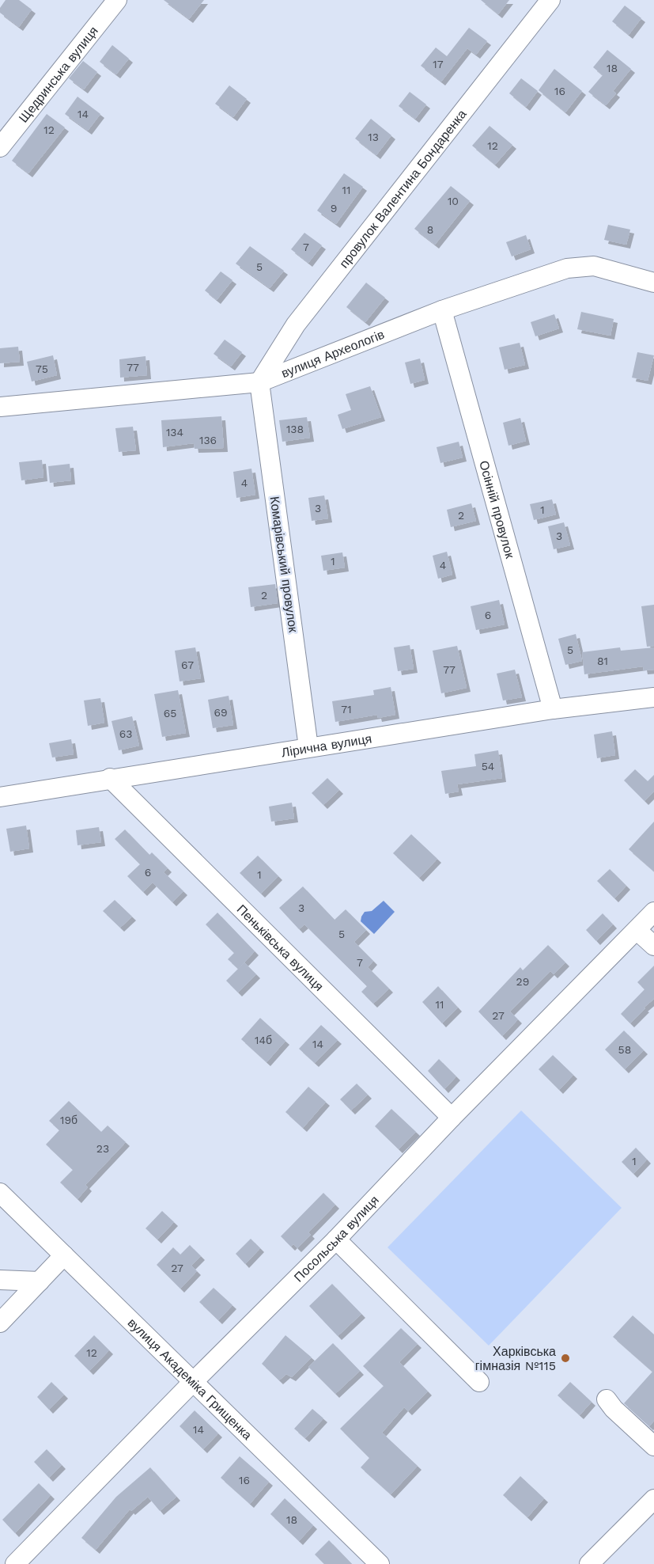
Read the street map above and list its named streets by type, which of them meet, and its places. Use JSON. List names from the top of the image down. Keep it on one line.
{"streets":{"street":["Щедринська вулиця","провулок Валентина Бондаренка","вулиця Археологів","Осінній провулок","Комарівський провулок","Лірична вулиця","Пеньківська вулиця","Посольська вулиця","вулиця Академіка Грищенка"]},"crossings":[["провулок Валентина Бондаренка","вулиця Археологів"],["провулок Валентина Бондаренка","Комарівський провулок"],["вулиця Археологів","Осінній провулок"],["вулиця Археологів","Комарівський провулок"],["Осінній провулок","Лірична вулиця"],["Комарівський провулок","Лірична вулиця"],["Лірична вулиця","Пеньківська вулиця"],["Пеньківська вулиця","Посольська вулиця"],["Посольська вулиця","вулиця Академіка Грищенка"]],"places":["Харківська гімназія №115"],"house_numbers":["17","18","16","14","12","13","12","11","10","9","8","7","5","77","75","138","134","136","4","3","1","2","3","1","4","2","6","5","81","67","77","71","69","65","63","54","6","1","3","5","7","29","11","27","14б","14","58","19б","23","1","27","12","14","16","18"]}
